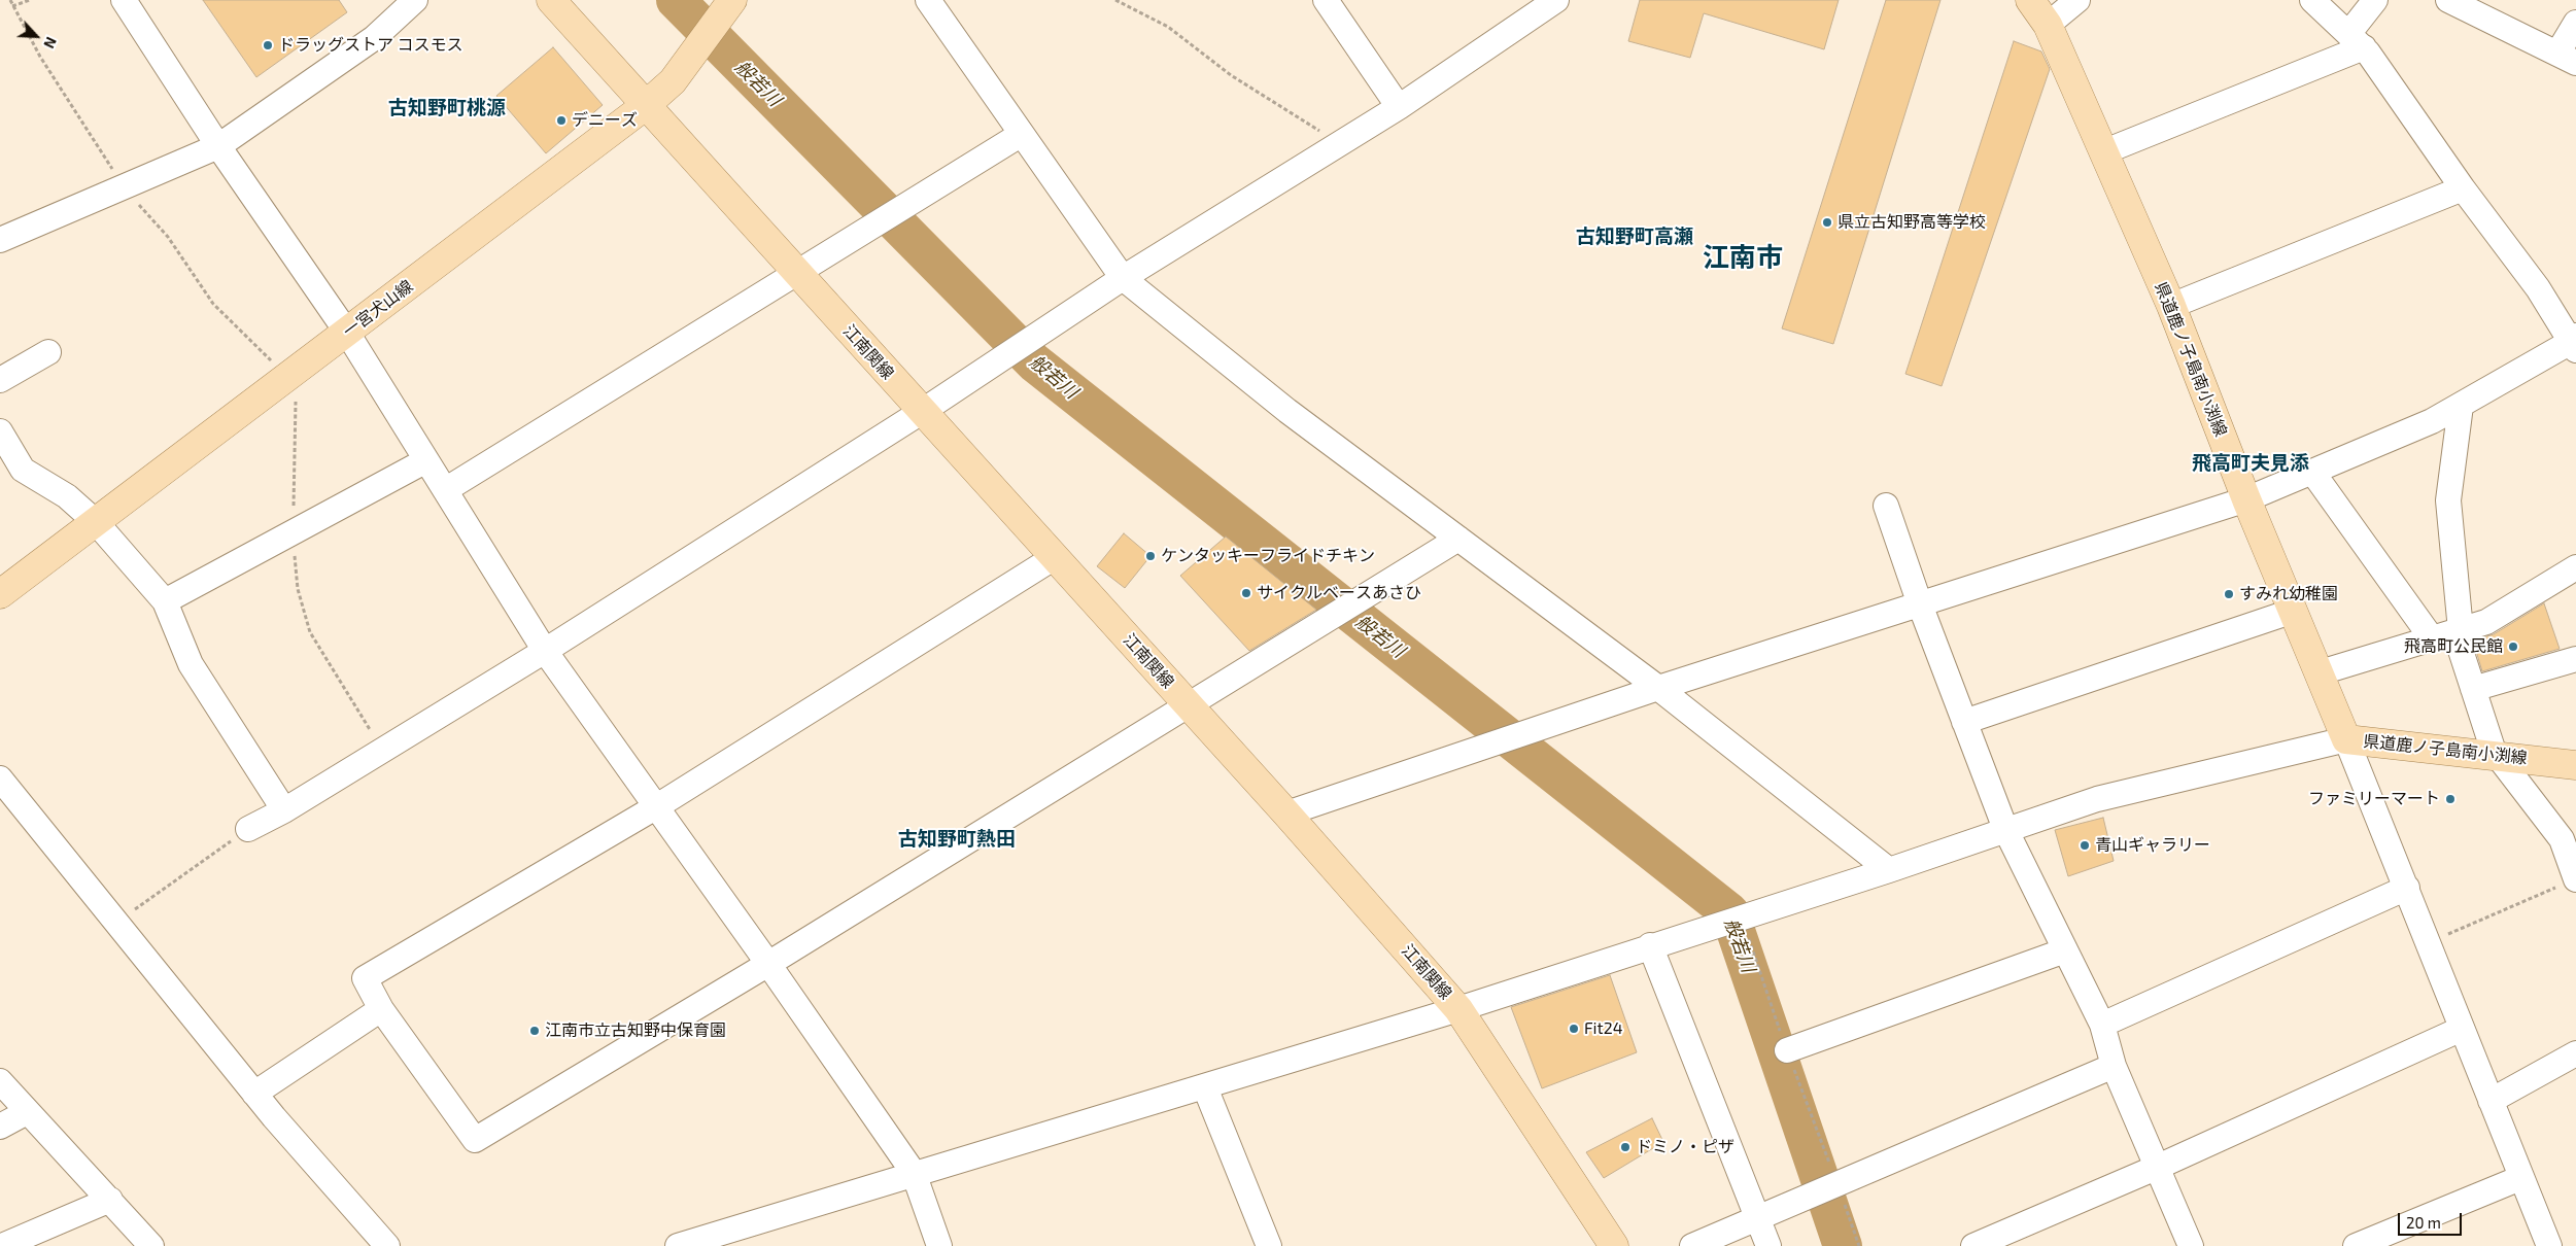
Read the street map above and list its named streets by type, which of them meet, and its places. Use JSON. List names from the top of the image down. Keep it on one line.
{"streets":{"main road":["一宮犬山線","江南関線","県道鹿ノ子島南小渕線"]},"crossings":[["一宮犬山線","江南関線"]],"districts":["古知野町桃源","古知野町高瀬","江南市","飛高町夫見添","古知野町熱田"],"water":["般若川"],"places":["ドラッグストア コスモス","デニーズ","県立古知野高等学校","ケンタッキーフライドチキン","サイクルベースあさひ","すみれ幼稚園","飛高町公民館","ファミリーマート","青山ギャラリー","Fit24","江南市立古知野中保育園","ドミノ・ピザ"],"scale_bar":"20 m","north":"bottom right"}
